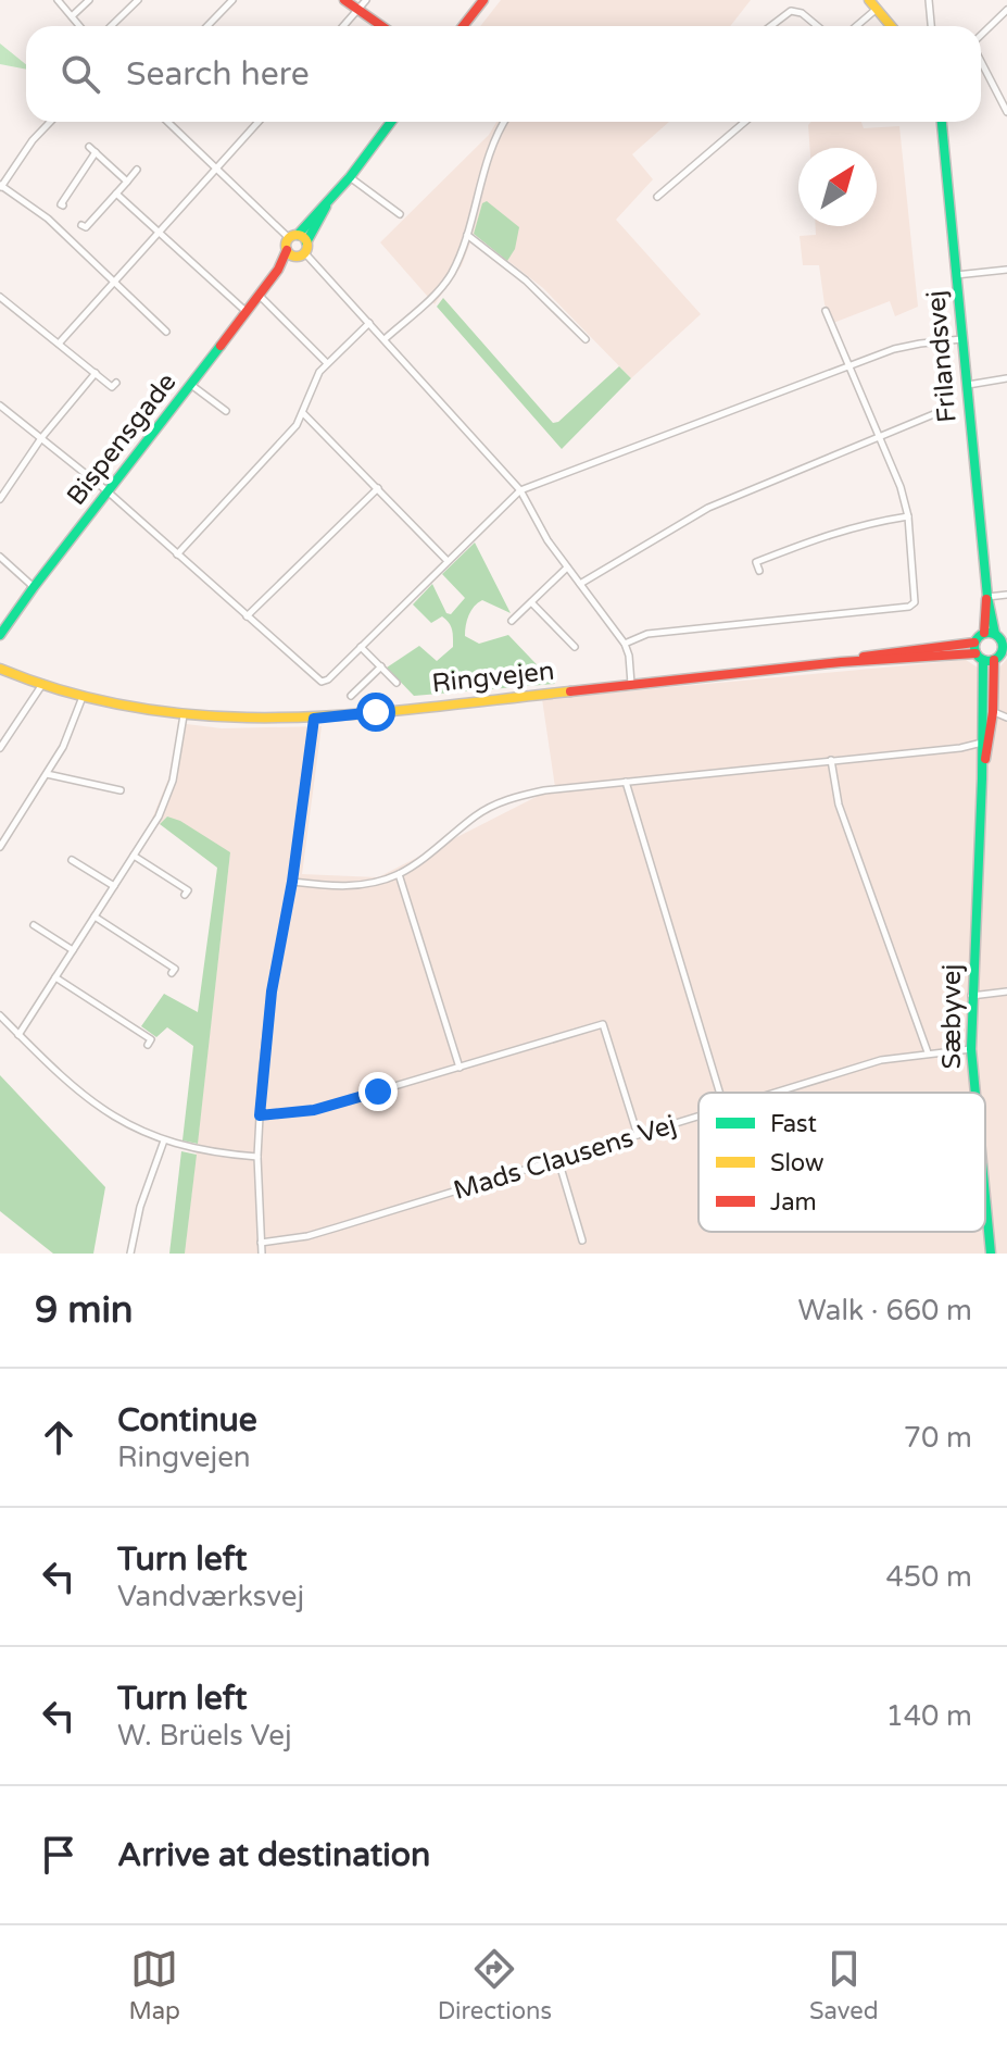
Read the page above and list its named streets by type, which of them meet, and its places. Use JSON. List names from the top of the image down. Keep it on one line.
{"streets":{"street":["Frilandsvej","Bispensgade","Ringvejen","Sæbyvej","Mads Clausens Vej"]},"crossings":[["Ringvejen","Sæbyvej"],["Sæbyvej","Mads Clausens Vej"]],"legend":["Fast","Slow","Jam"],"north":"top right","page":{"search":"Search here","heading":["9 min","Walk · 660 m"],"list":[["Continue","Ringvejen","70 m"],["Turn left","Vandværksvej","450 m"],["Turn left","W. Brüels Vej","140 m"],"Arrive at destination"],"nav":["Map","Directions","Saved"]}}
